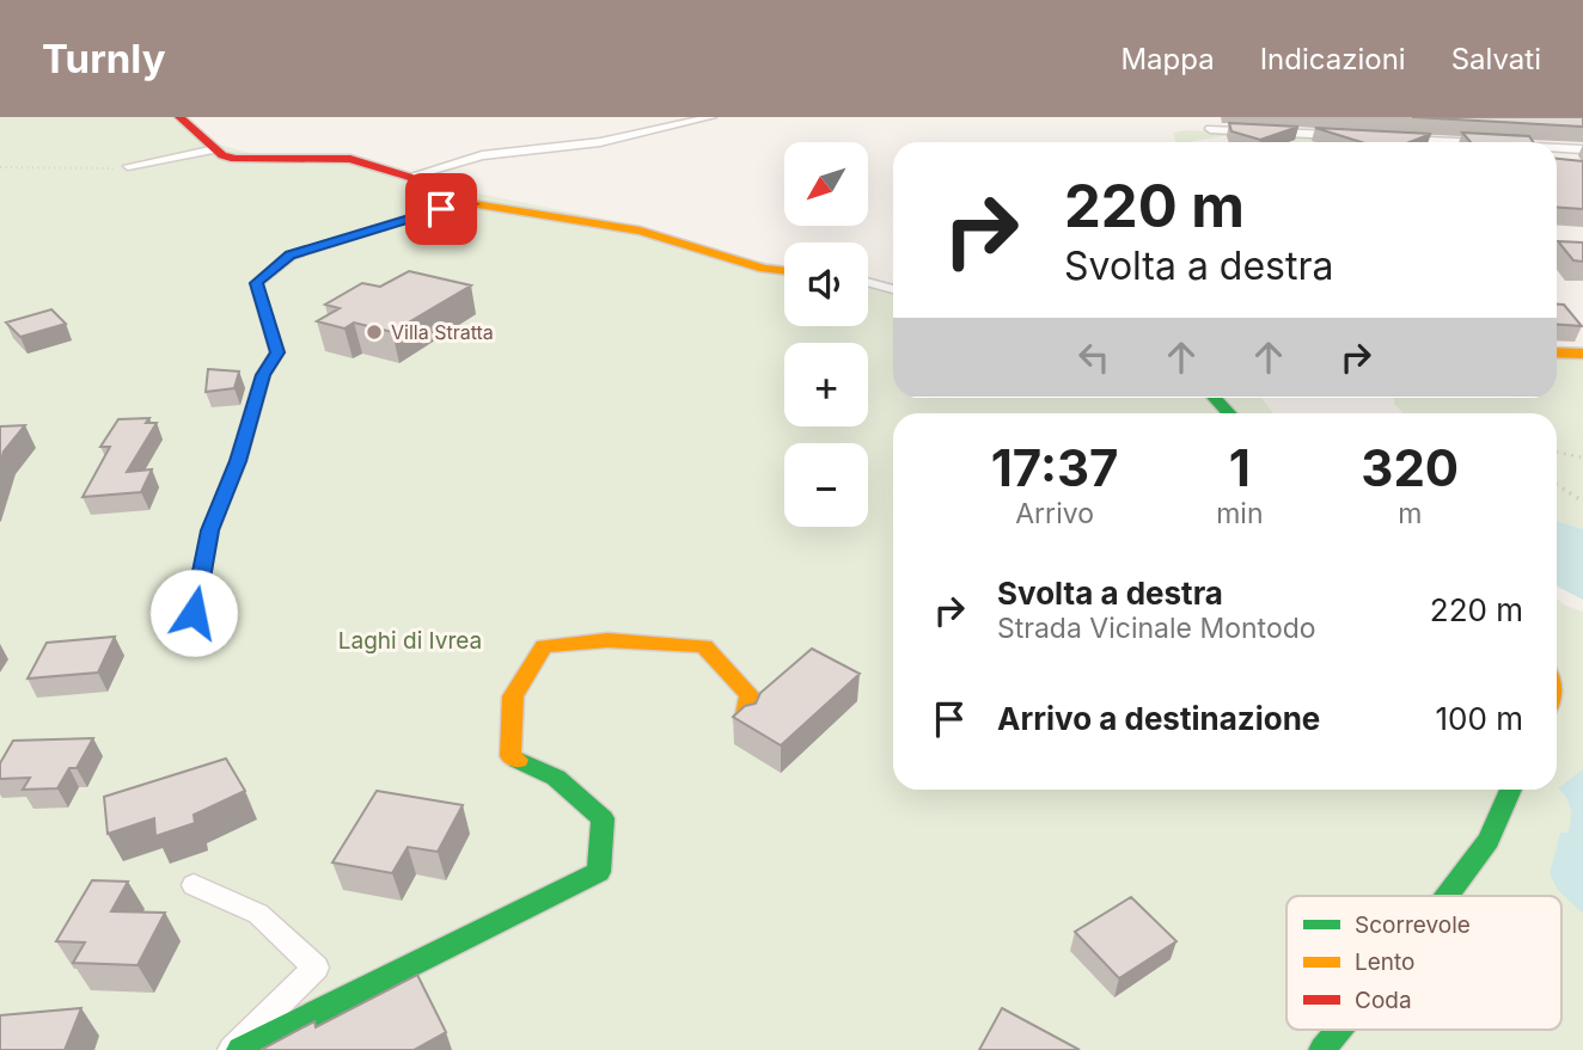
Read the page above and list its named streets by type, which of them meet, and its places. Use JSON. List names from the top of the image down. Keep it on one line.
{"parks":["Laghi di Ivrea"],"places":["Villa Stratta"],"legend":["Scorrevole","Lento","Coda"],"north":"bottom left","page":{"header":"Turnly","nav":["Mappa","Indicazioni","Salvati"],"map_buttons":["+","−"],"turn":["220 m","Svolta a destra"],"eta":["17:37","Arrivo","1","min","320","m"],"list":[{"name":"Svolta a destra","note":"Strada Vicinale Montodo","value":"220 m"},{"name":"Arrivo a destinazione","value":"100 m"}]}}
